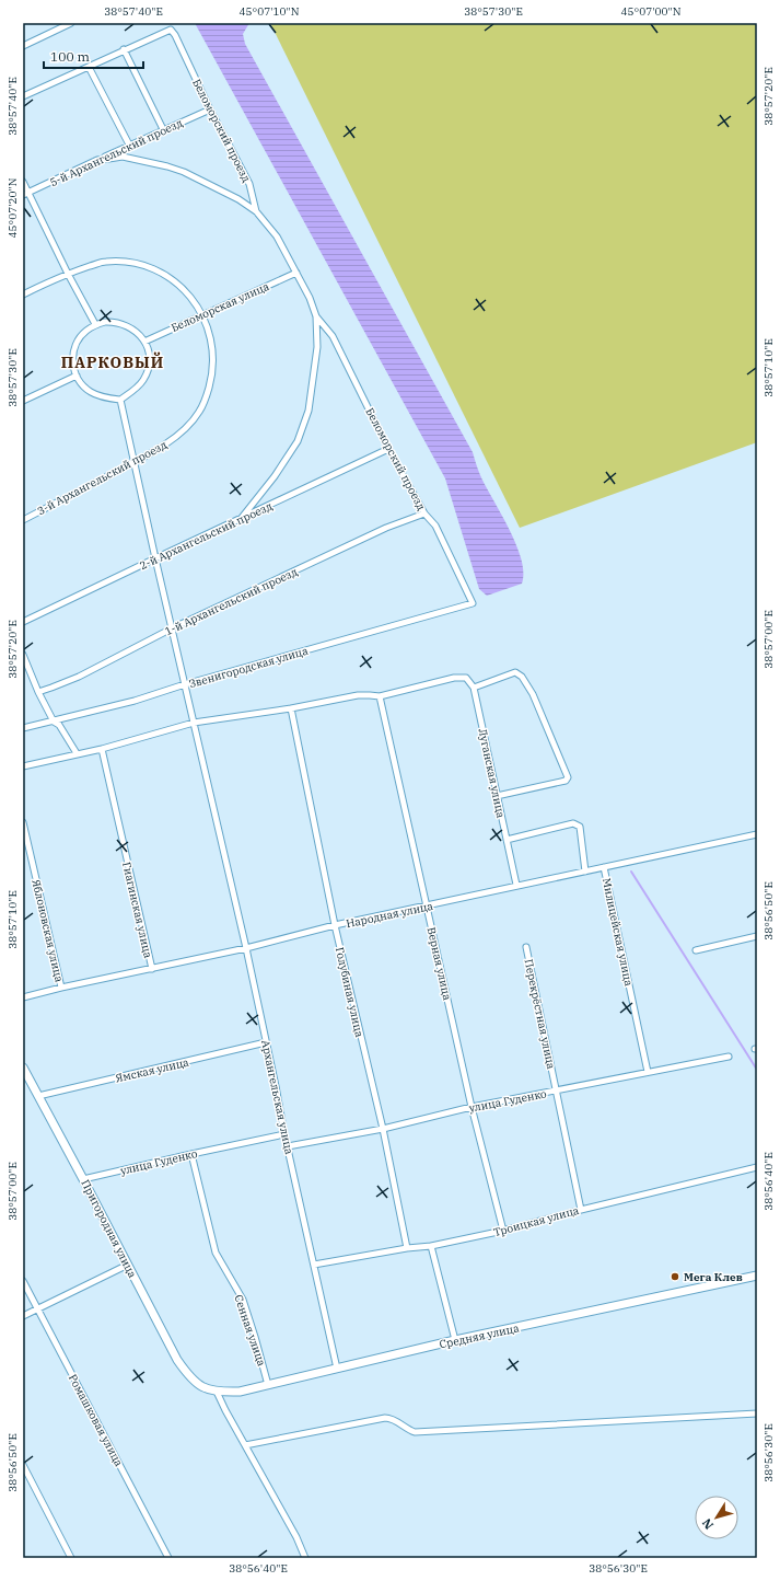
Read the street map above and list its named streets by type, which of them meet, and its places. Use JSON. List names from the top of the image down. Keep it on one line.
{"streets":{"street":["Беломорский проезд","5-й Архангельский проезд","Беломорская улица","3-й Архангельский проезд","2-й Архангельский проезд","1-й Архангельский проезд","Звенигородская улица","Луганская улица","Гиагинская улица","Народная улица","Яблоновская улица","Милицейская улица","Верная улица","Голубиная улица","Перекрёстная улица","Ямская улица","Архангельская улица","улица Гуденко","Троицкая улица","Пригородная улица","Сенная улица","Средняя улица","Ромашковая улица"]},"crossings":[["Беломорский проезд","5-й Архангельский проезд"],["Беломорский проезд","Беломорская улица"],["Беломорский проезд","2-й Архангельский проезд"],["Беломорский проезд","1-й Архангельский проезд"],["Беломорский проезд","Звенигородская улица"],["Беломорская улица","3-й Архангельский проезд"],["Звенигородская улица","Архангельская улица"],["Луганская улица","Народная улица"],["Гиагинская улица","Народная улица"],["Народная улица","Яблоновская улица"],["Народная улица","Милицейская улица"],["Народная улица","Верная улица"],["Народная улица","Голубиная улица"],["Народная улица","Архангельская улица"],["Милицейская улица","улица Гуденко"],["Верная улица","улица Гуденко"],["Верная улица","Троицкая улица"],["Голубиная улица","улица Гуденко"],["Голубиная улица","Троицкая улица"],["Перекрёстная улица","улица Гуденко"],["Перекрёстная улица","Троицкая улица"],["Ямская улица","Архангельская улица"],["Ямская улица","Пригородная улица"],["Архангельская улица","улица Гуденко"],["Архангельская улица","Троицкая улица"],["Архангельская улица","Средняя улица"],["улица Гуденко","Пригородная улица"],["улица Гуденко","Сенная улица"],["Пригородная улица","Средняя улица"],["Сенная улица","Средняя улица"]],"districts":["ПАРКОВЫЙ"],"places":["Мега Клев"],"scale_bar":"100 m","north":"bottom left","coordinates":["38°57'40\"E","45°07'10\"N","38°57'30\"E","45°07'00\"N","38°57'20\"E","45°07'20\"N","38°57'10\"E","38°57'00\"E","38°56'50\"E","38°56'40\"E","38°56'30\"E"]}
